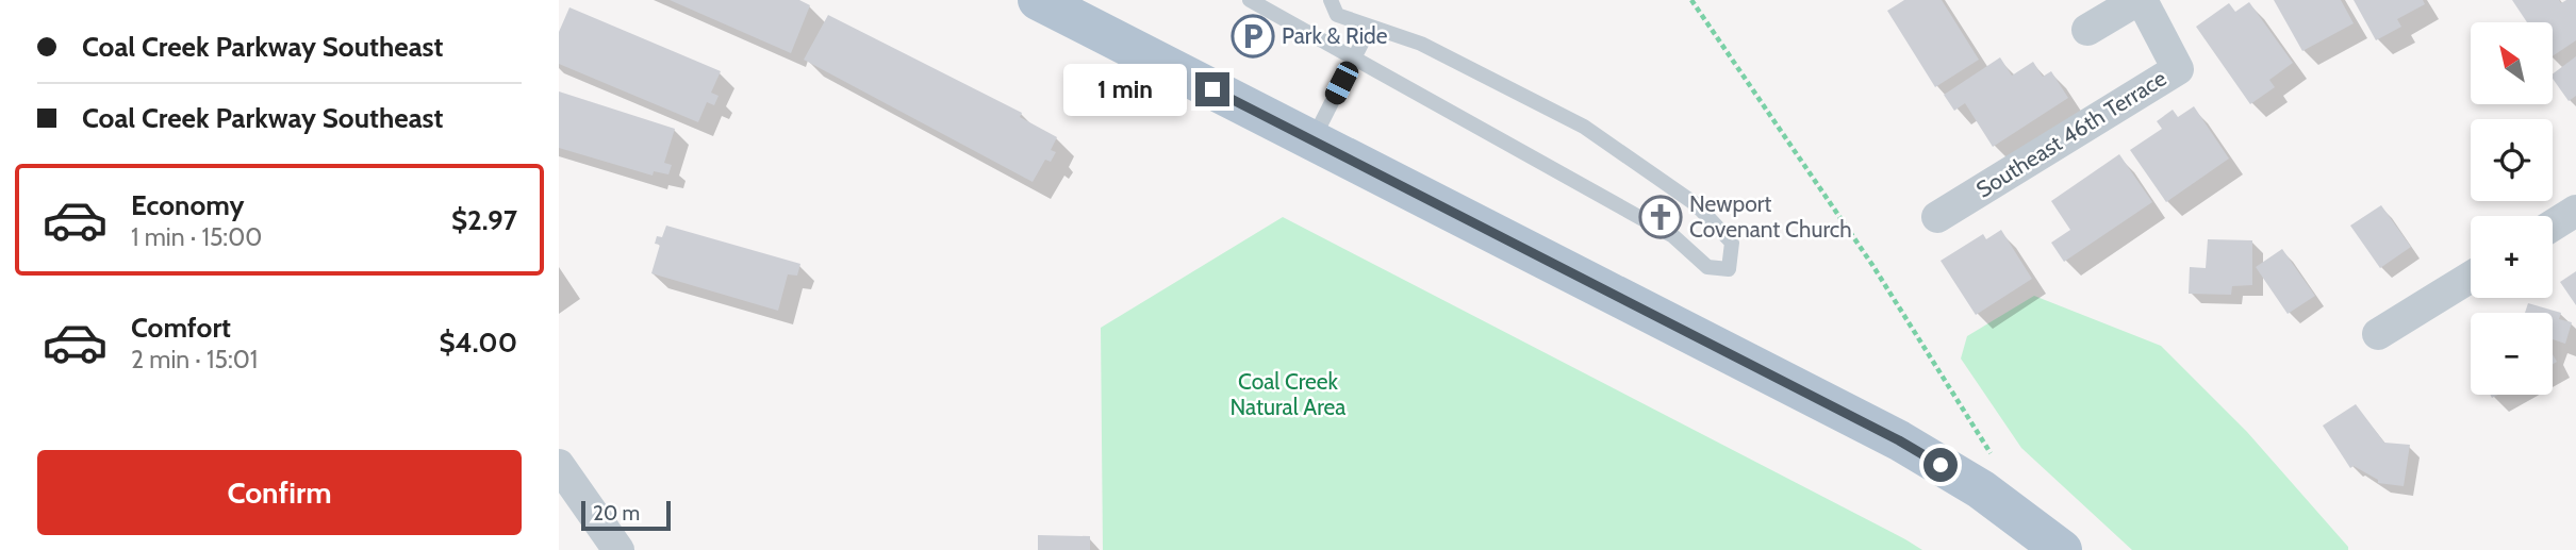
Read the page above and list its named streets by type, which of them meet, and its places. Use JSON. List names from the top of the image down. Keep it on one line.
{"streets":{"street":["Southeast 46th Terrace"]},"parks":["Coal Creek Natural Area"],"places":{"parking":["Park & Ride"],"church":["Newport Covenant Church"]},"scale_bar":"20 m","north":"top left","page":{"banner":["Coal Creek Parkway Southeast","Coal Creek Parkway Southeast"],"map_buttons":["+","−"],"bubble":"1 min","list":[{"name":"Economy","note":"1 min · 15:00","value":"$2.97"},{"name":"Comfort","note":"2 min · 15:01","value":"$4.00"}],"buttons":"Confirm","scale":"20 m"}}
